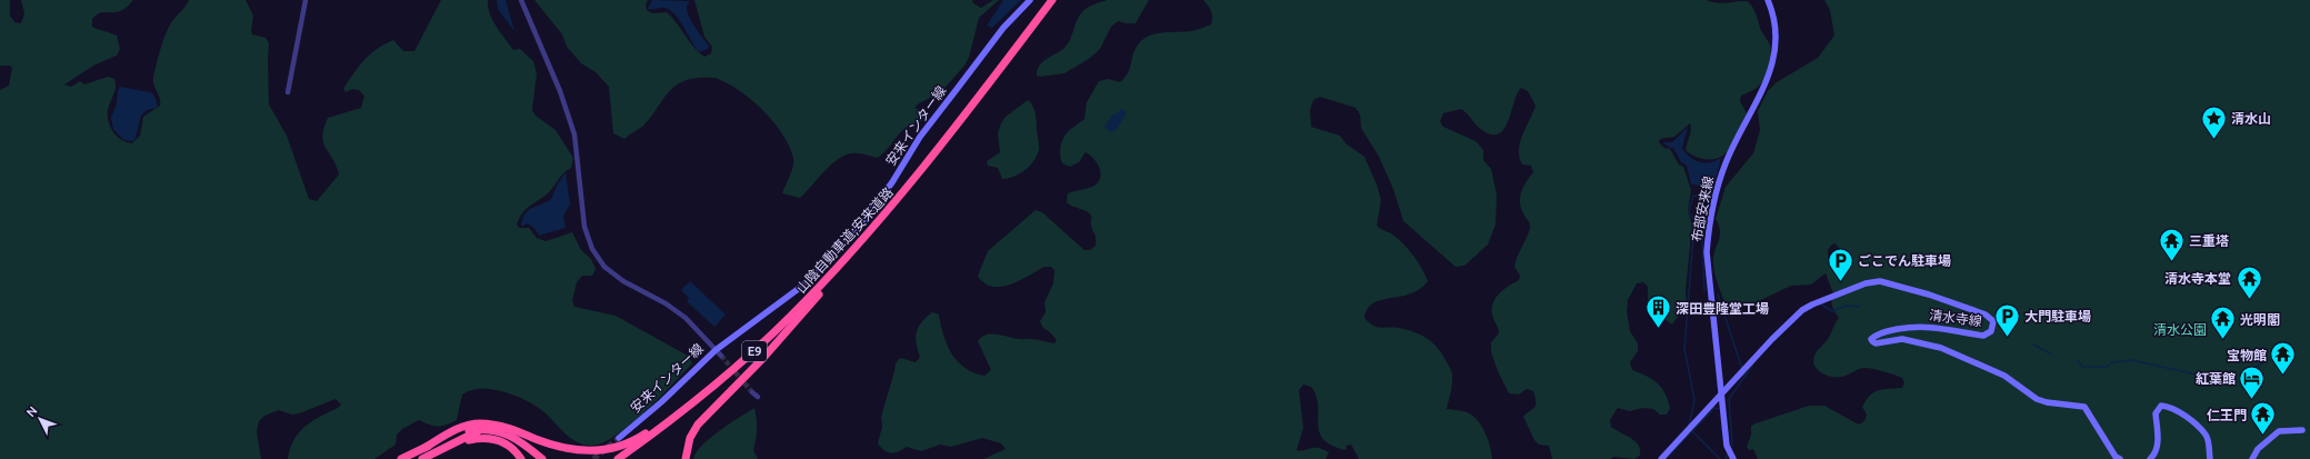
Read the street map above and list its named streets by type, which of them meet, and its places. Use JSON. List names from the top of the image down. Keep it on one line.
{"streets":{"highway":["山陰自動車道;安来道路","E9"],"main road":["安来インター線","布部安来線","清水寺線"]},"crossings":[["布部安来線","清水寺線"]],"parks":["清水公園"],"places":{"place":["清水山"],"temple":["三重塔","清水寺本堂","光明閣","宝物館","仁王門"],"parking":["ごこでん駐車場","大門駐車場"],"building":["深田豊隆堂工場"],"hotel":["紅葉館"]},"north":"top left"}
